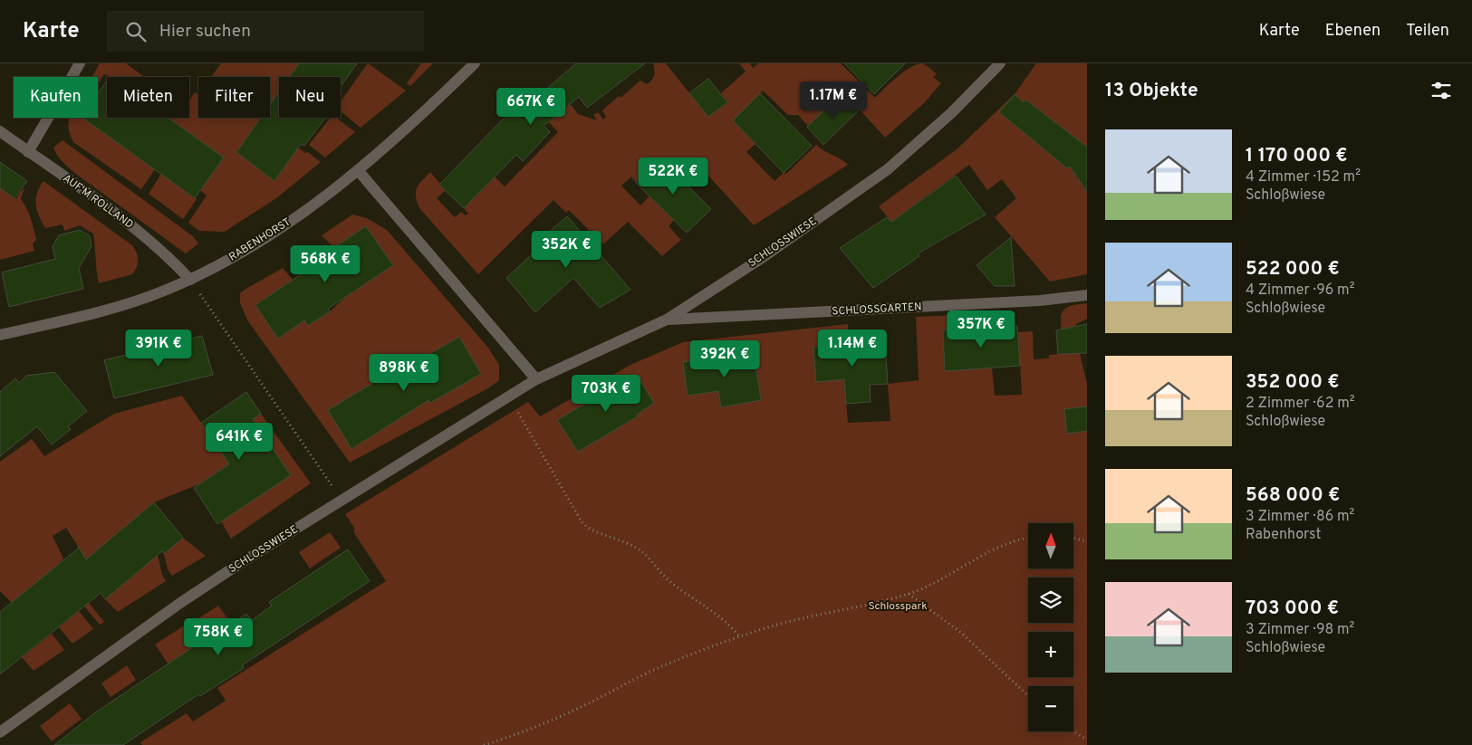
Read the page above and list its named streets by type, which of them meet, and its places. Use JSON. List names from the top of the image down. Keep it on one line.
{"streets":{"street":["AUF'M ROLLAND","RABENHORST","SCHLOSSWIESE","SCHLOSSGARTEN"]},"crossings":[["AUF'M ROLLAND","RABENHORST"],["SCHLOSSWIESE","SCHLOSSGARTEN"]],"parks":["Schlosspark"],"north":"top","page":{"header":"Karte","search":"Hier suchen","nav":["Karte","Ebenen","Teilen"],"heading":"13 Objekte","chip":["Kaufen","Mieten","Filter","Neu"],"price":["1.17M €","667K €","522K €","352K €","568K €","357K €","391K €","1.14M €","392K €","898K €","703K €","641K €","758K €"],"list":[{"name":"1 170 000 €","note":"4 Zimmer · 152 m² · Schloßwiese"},{"name":"522 000 €","note":"4 Zimmer · 96 m² · Schloßwiese"},{"name":"352 000 €","note":"2 Zimmer · 62 m² · Schloßwiese"},{"name":"568 000 €","note":"3 Zimmer · 86 m² · Rabenhorst"},{"name":"703 000 €","note":"3 Zimmer · 98 m² · Schloßwiese"}],"map_buttons":["+","−"]}}
